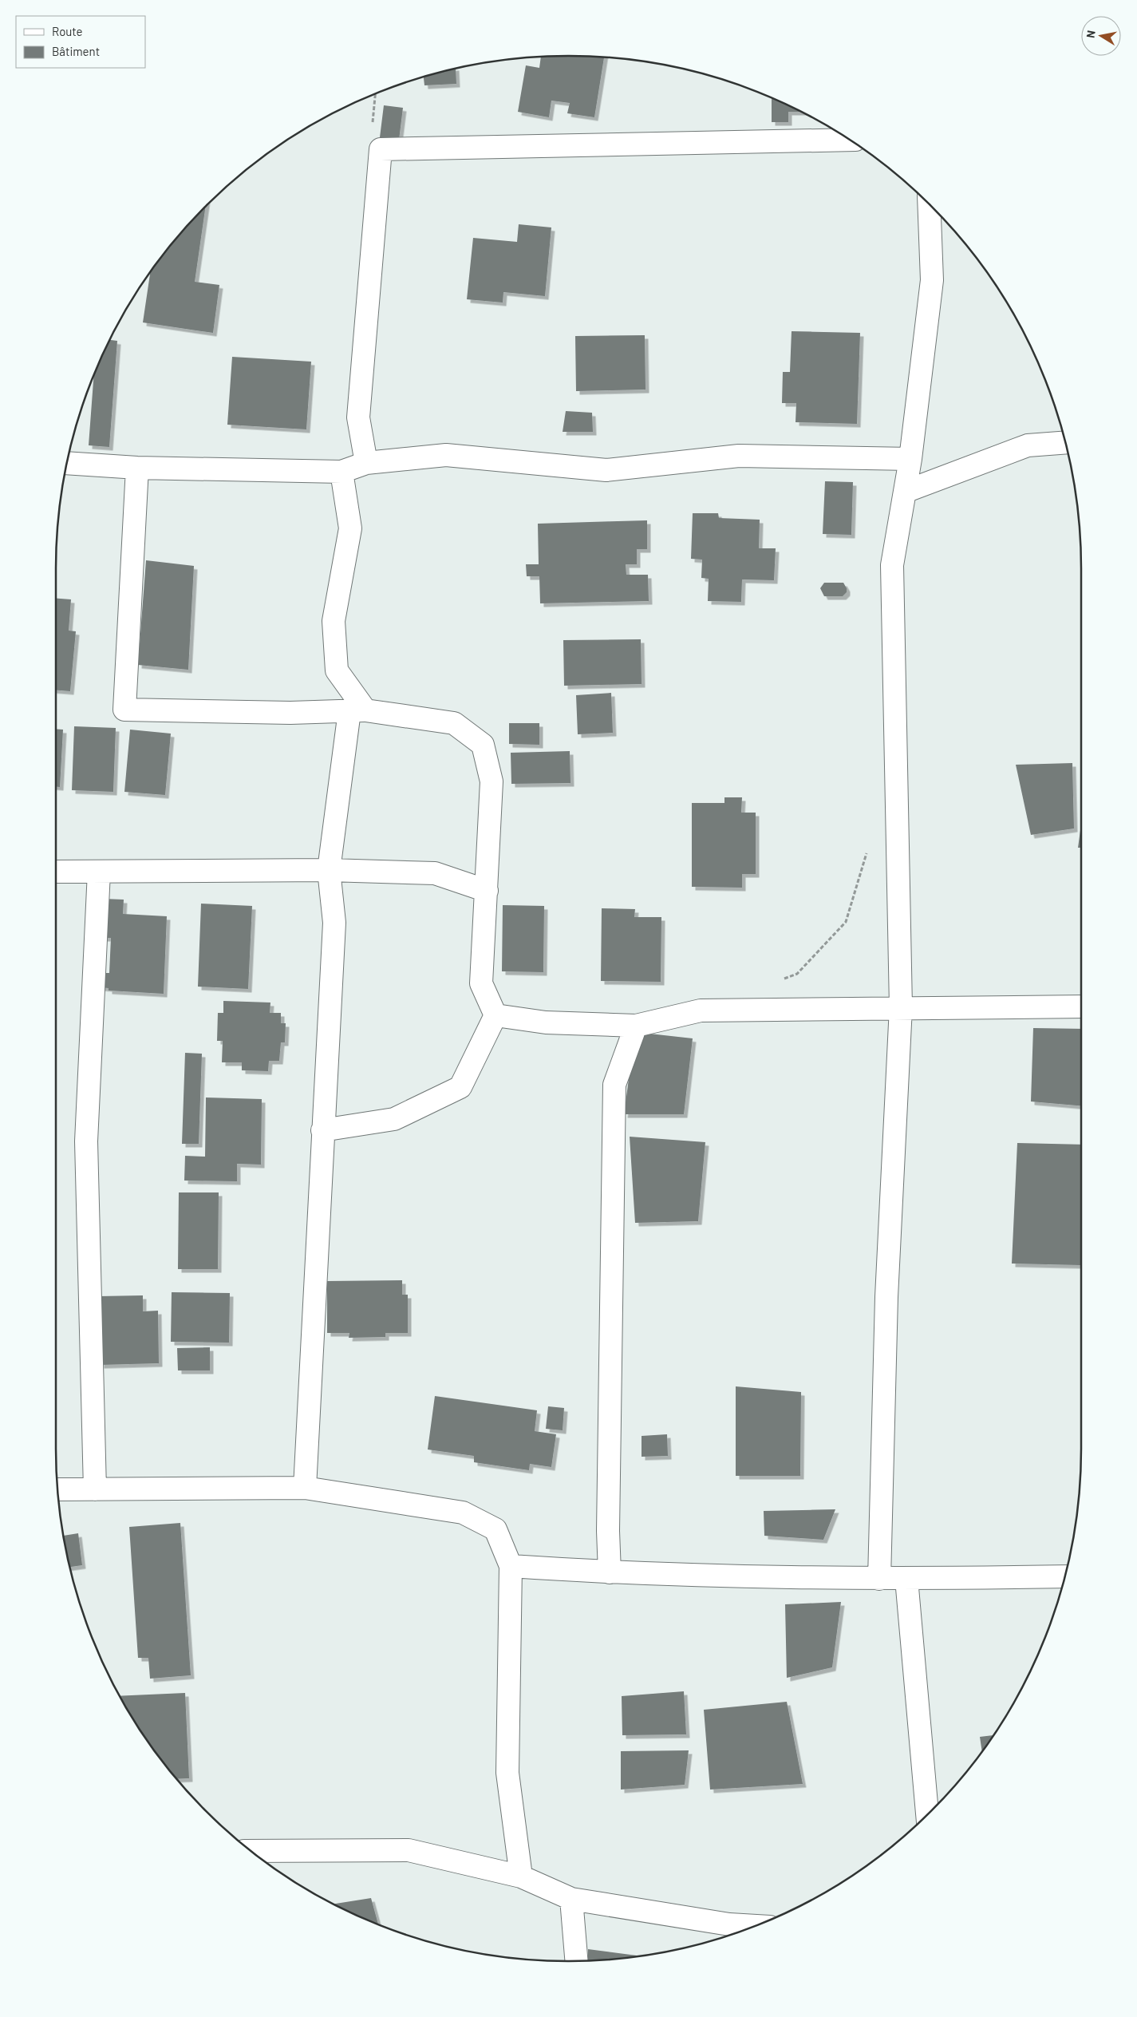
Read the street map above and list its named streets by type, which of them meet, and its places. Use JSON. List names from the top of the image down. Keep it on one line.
{"legend":["Route","Bâtiment"],"north":"left"}
